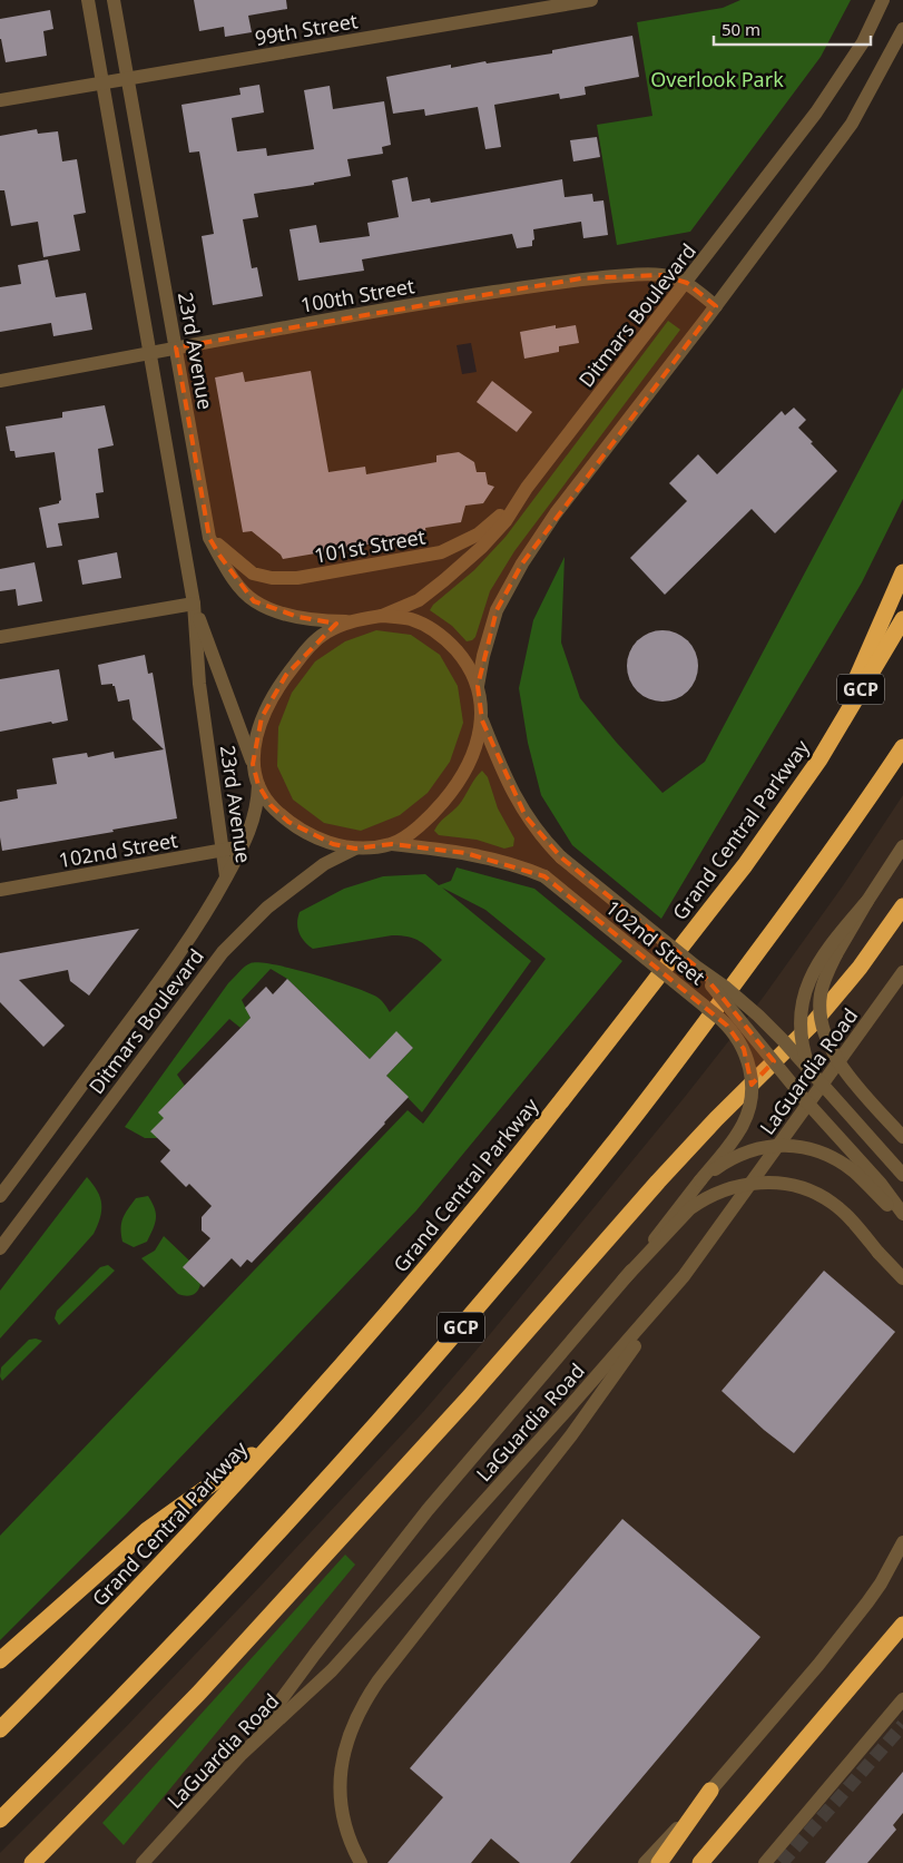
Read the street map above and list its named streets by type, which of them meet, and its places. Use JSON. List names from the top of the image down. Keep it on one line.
{"streets":{"highway":["GCP","Grand Central Parkway"],"street":["99th Street","100th Street","Ditmars Boulevard","23rd Avenue","101st Street","102nd Street","LaGuardia Road"]},"crossings":[["99th Street","23rd Avenue"],["100th Street","Ditmars Boulevard"],["100th Street","23rd Avenue"],["Ditmars Boulevard","23rd Avenue"],["Ditmars Boulevard","101st Street"],["Ditmars Boulevard","102nd Street"],["23rd Avenue","101st Street"],["23rd Avenue","102nd Street"]],"parks":["Overlook Park"],"scale_bar":"50 m"}
